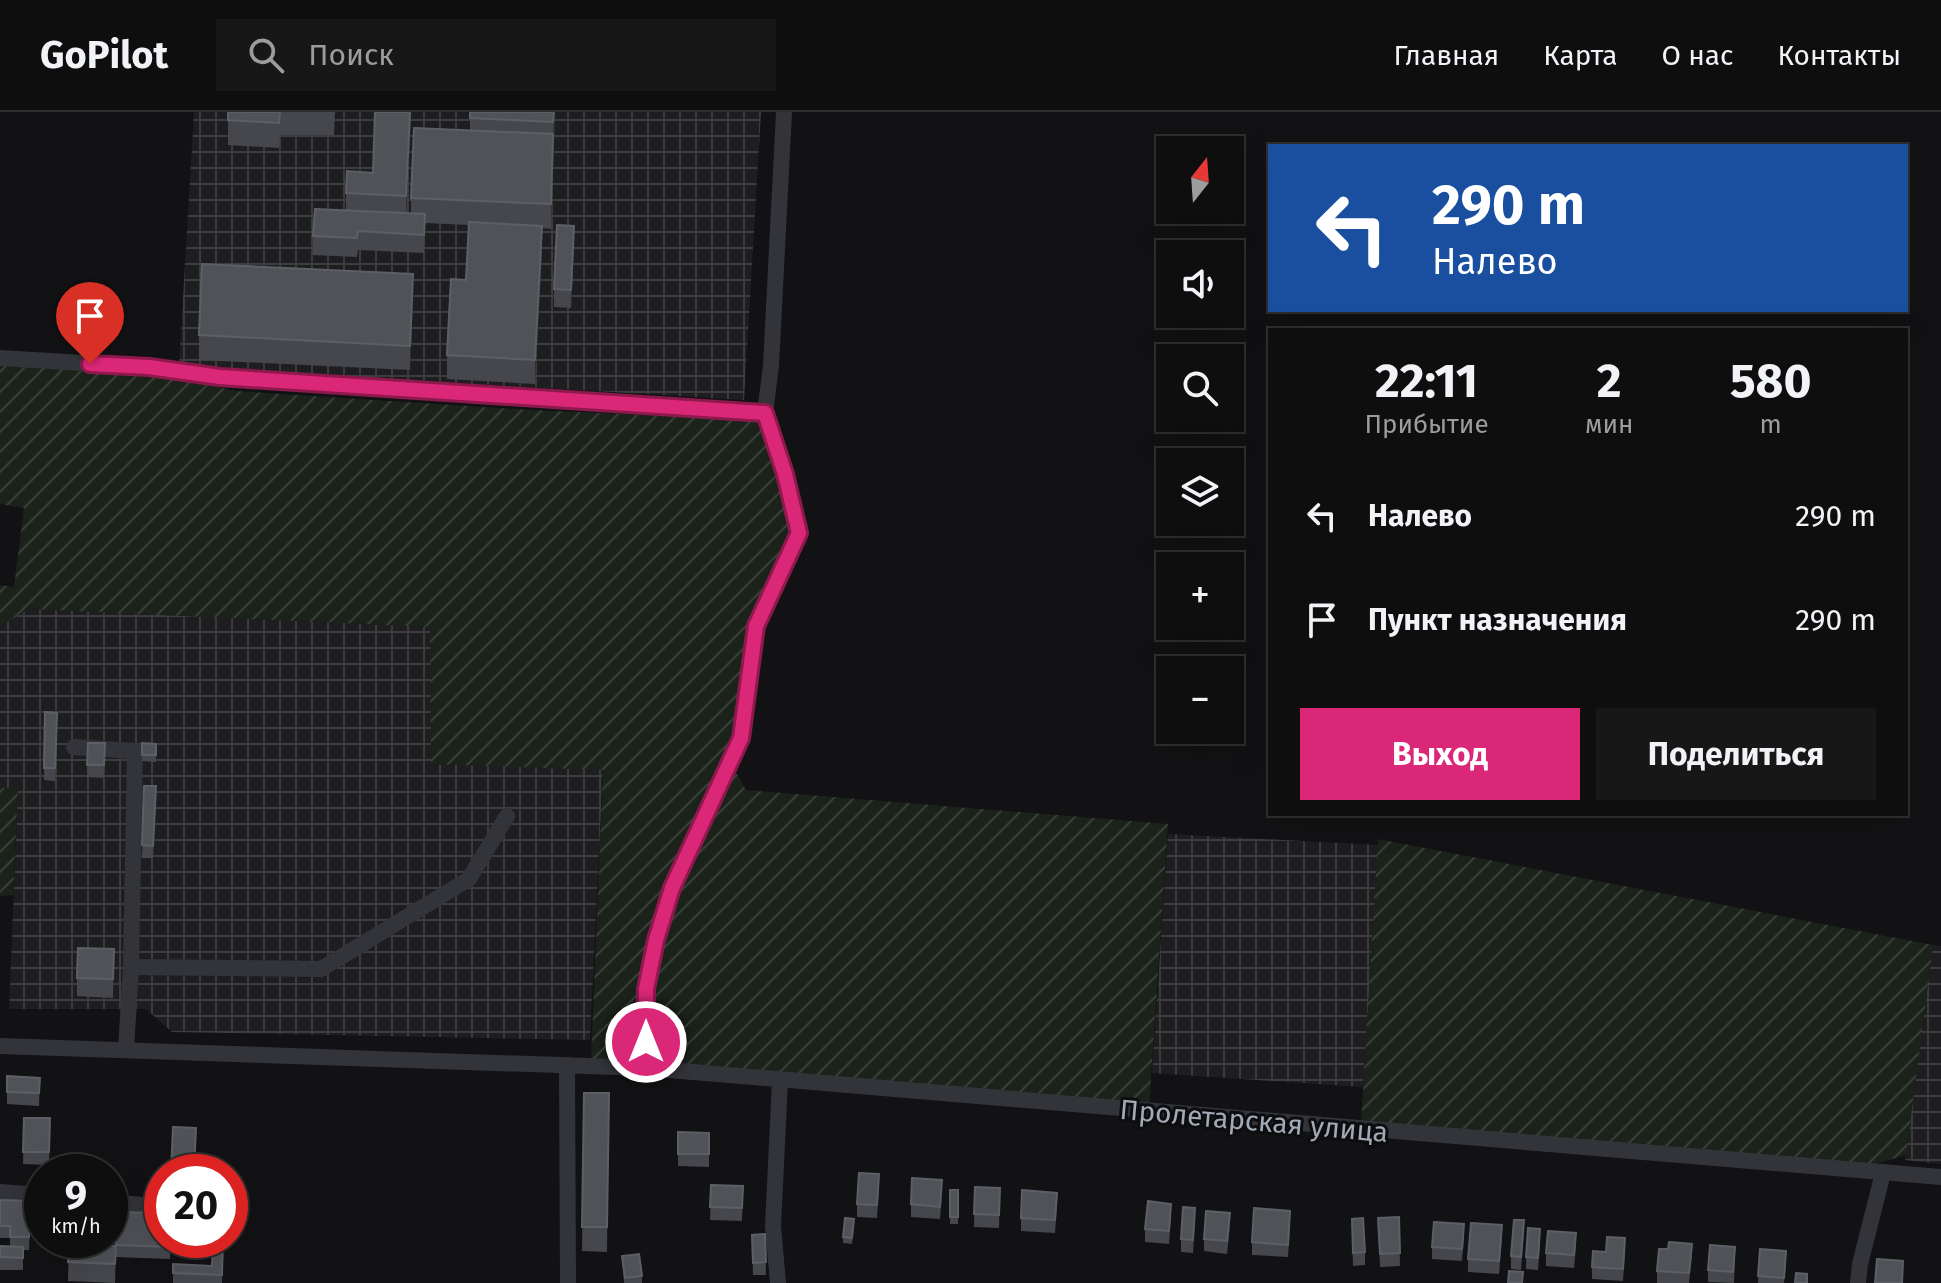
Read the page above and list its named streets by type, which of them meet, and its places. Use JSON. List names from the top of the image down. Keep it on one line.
{"streets":{"street":["Пролетарская улица"]},"north":"top","page":{"header":"GoPilot","search":"Поиск","nav":["Главная","Карта","О нас","Контакты"],"map_buttons":["+","−"],"turn":["290 m","Налево"],"eta":["22:11","Прибытие","2","мин","580","m"],"list":[{"name":"Налево","value":"290 m"},{"name":"Пункт назначения","value":"290 m"}],"buttons":["Выход","Поделиться"],"speed":"9 km/h","limit":"20"}}
